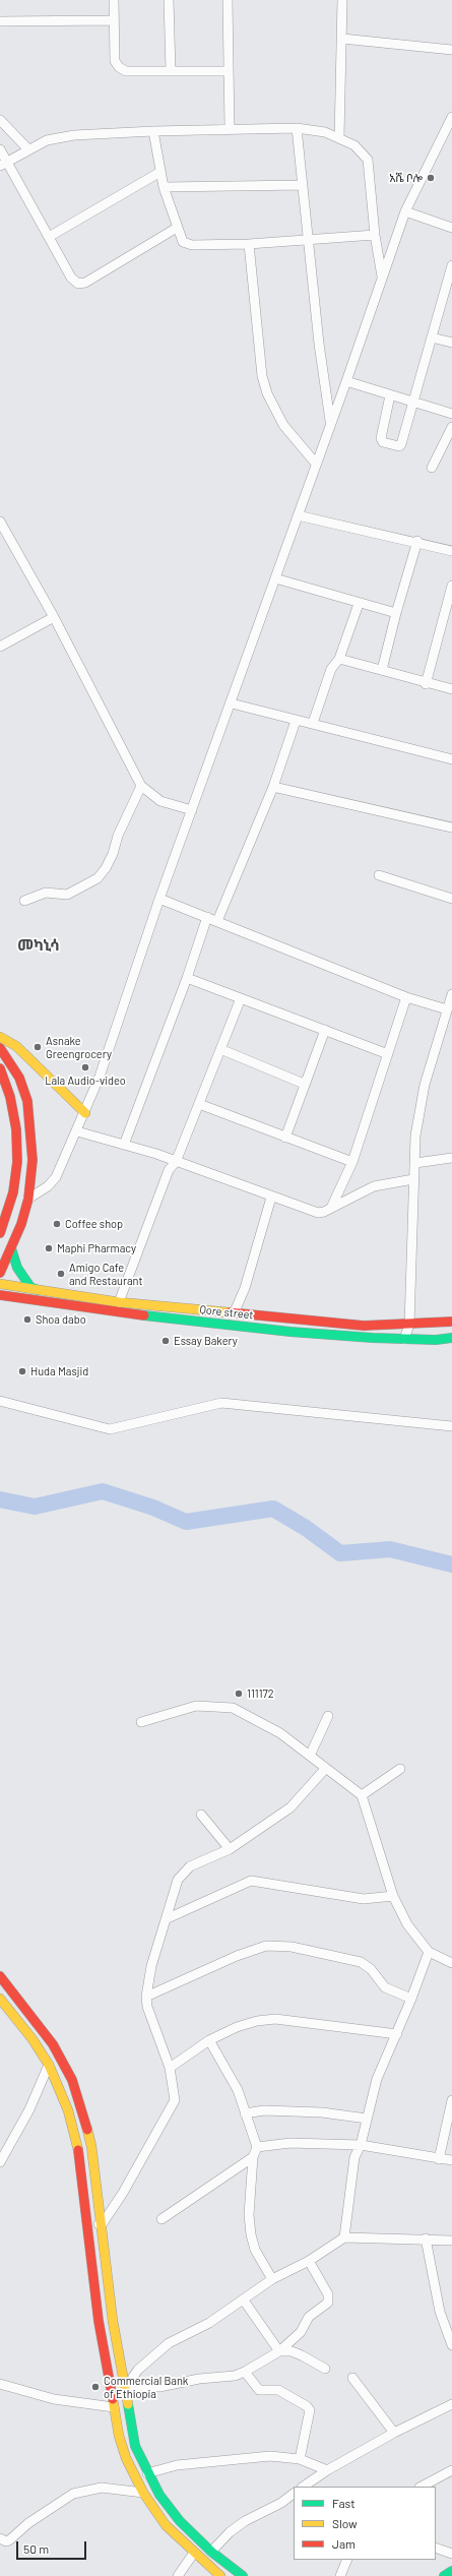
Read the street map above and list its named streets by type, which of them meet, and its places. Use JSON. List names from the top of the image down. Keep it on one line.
{"streets":{"main road":["Qore street"]},"districts":["መካኒሳ"],"places":["አሼ ቦሎ","Asnake Greengrocery","Lala Audio-video","Coffee shop","Maphi Pharmacy","Amigo Cafe and Restaurant","Shoa dabo","Essay Bakery","Huda Masjid","111172","Commercial Bank of Ethiopia"],"legend":["Fast","Slow","Jam"],"scale_bar":"50 m"}
